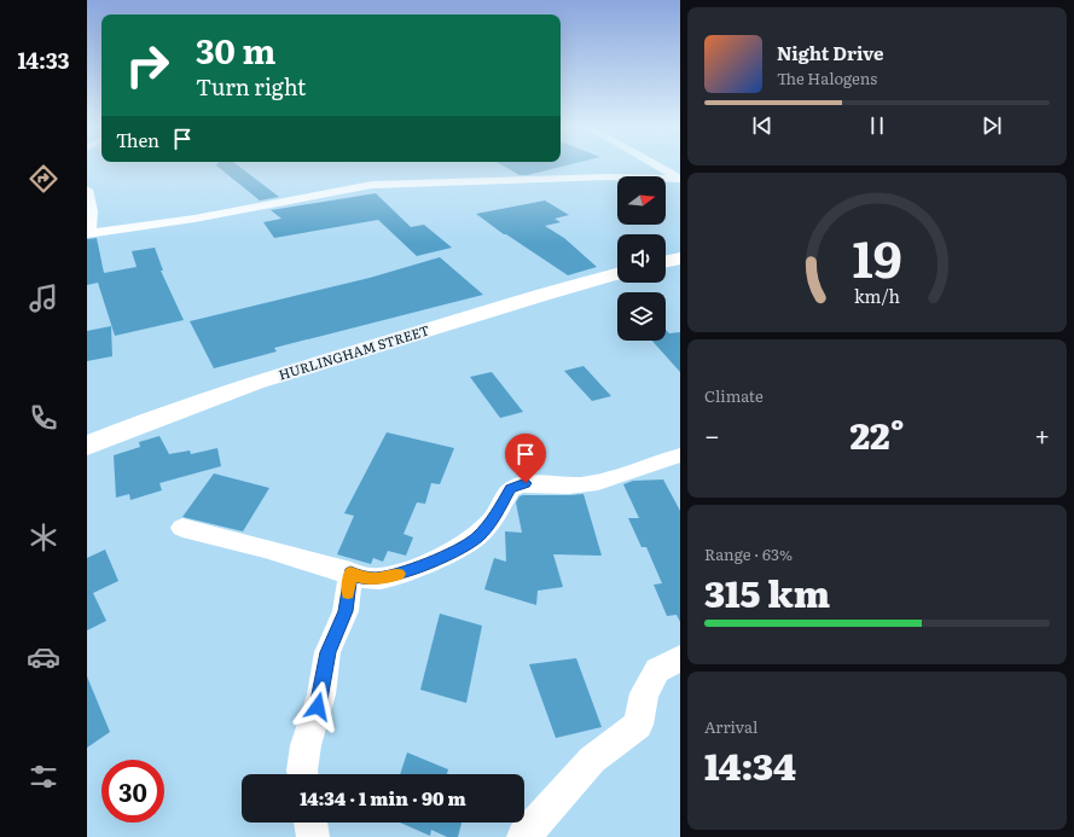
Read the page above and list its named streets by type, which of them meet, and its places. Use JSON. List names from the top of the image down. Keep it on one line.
{"streets":{"street":["HURLINGHAM STREET"]},"north":"right","page":{"tabs":"14:33","turn":["30 m","Turn right"],"song":["Night Drive","The Halogens"],"then":"Then","tile":["Climate",["Range · 63%","315 km"],["Arrival","14:34"]],"heat":["−","22°","+"],"limit":"30","trip":"14:34 · 1 min · 90 m","gauge":["19","km/h"]}}
